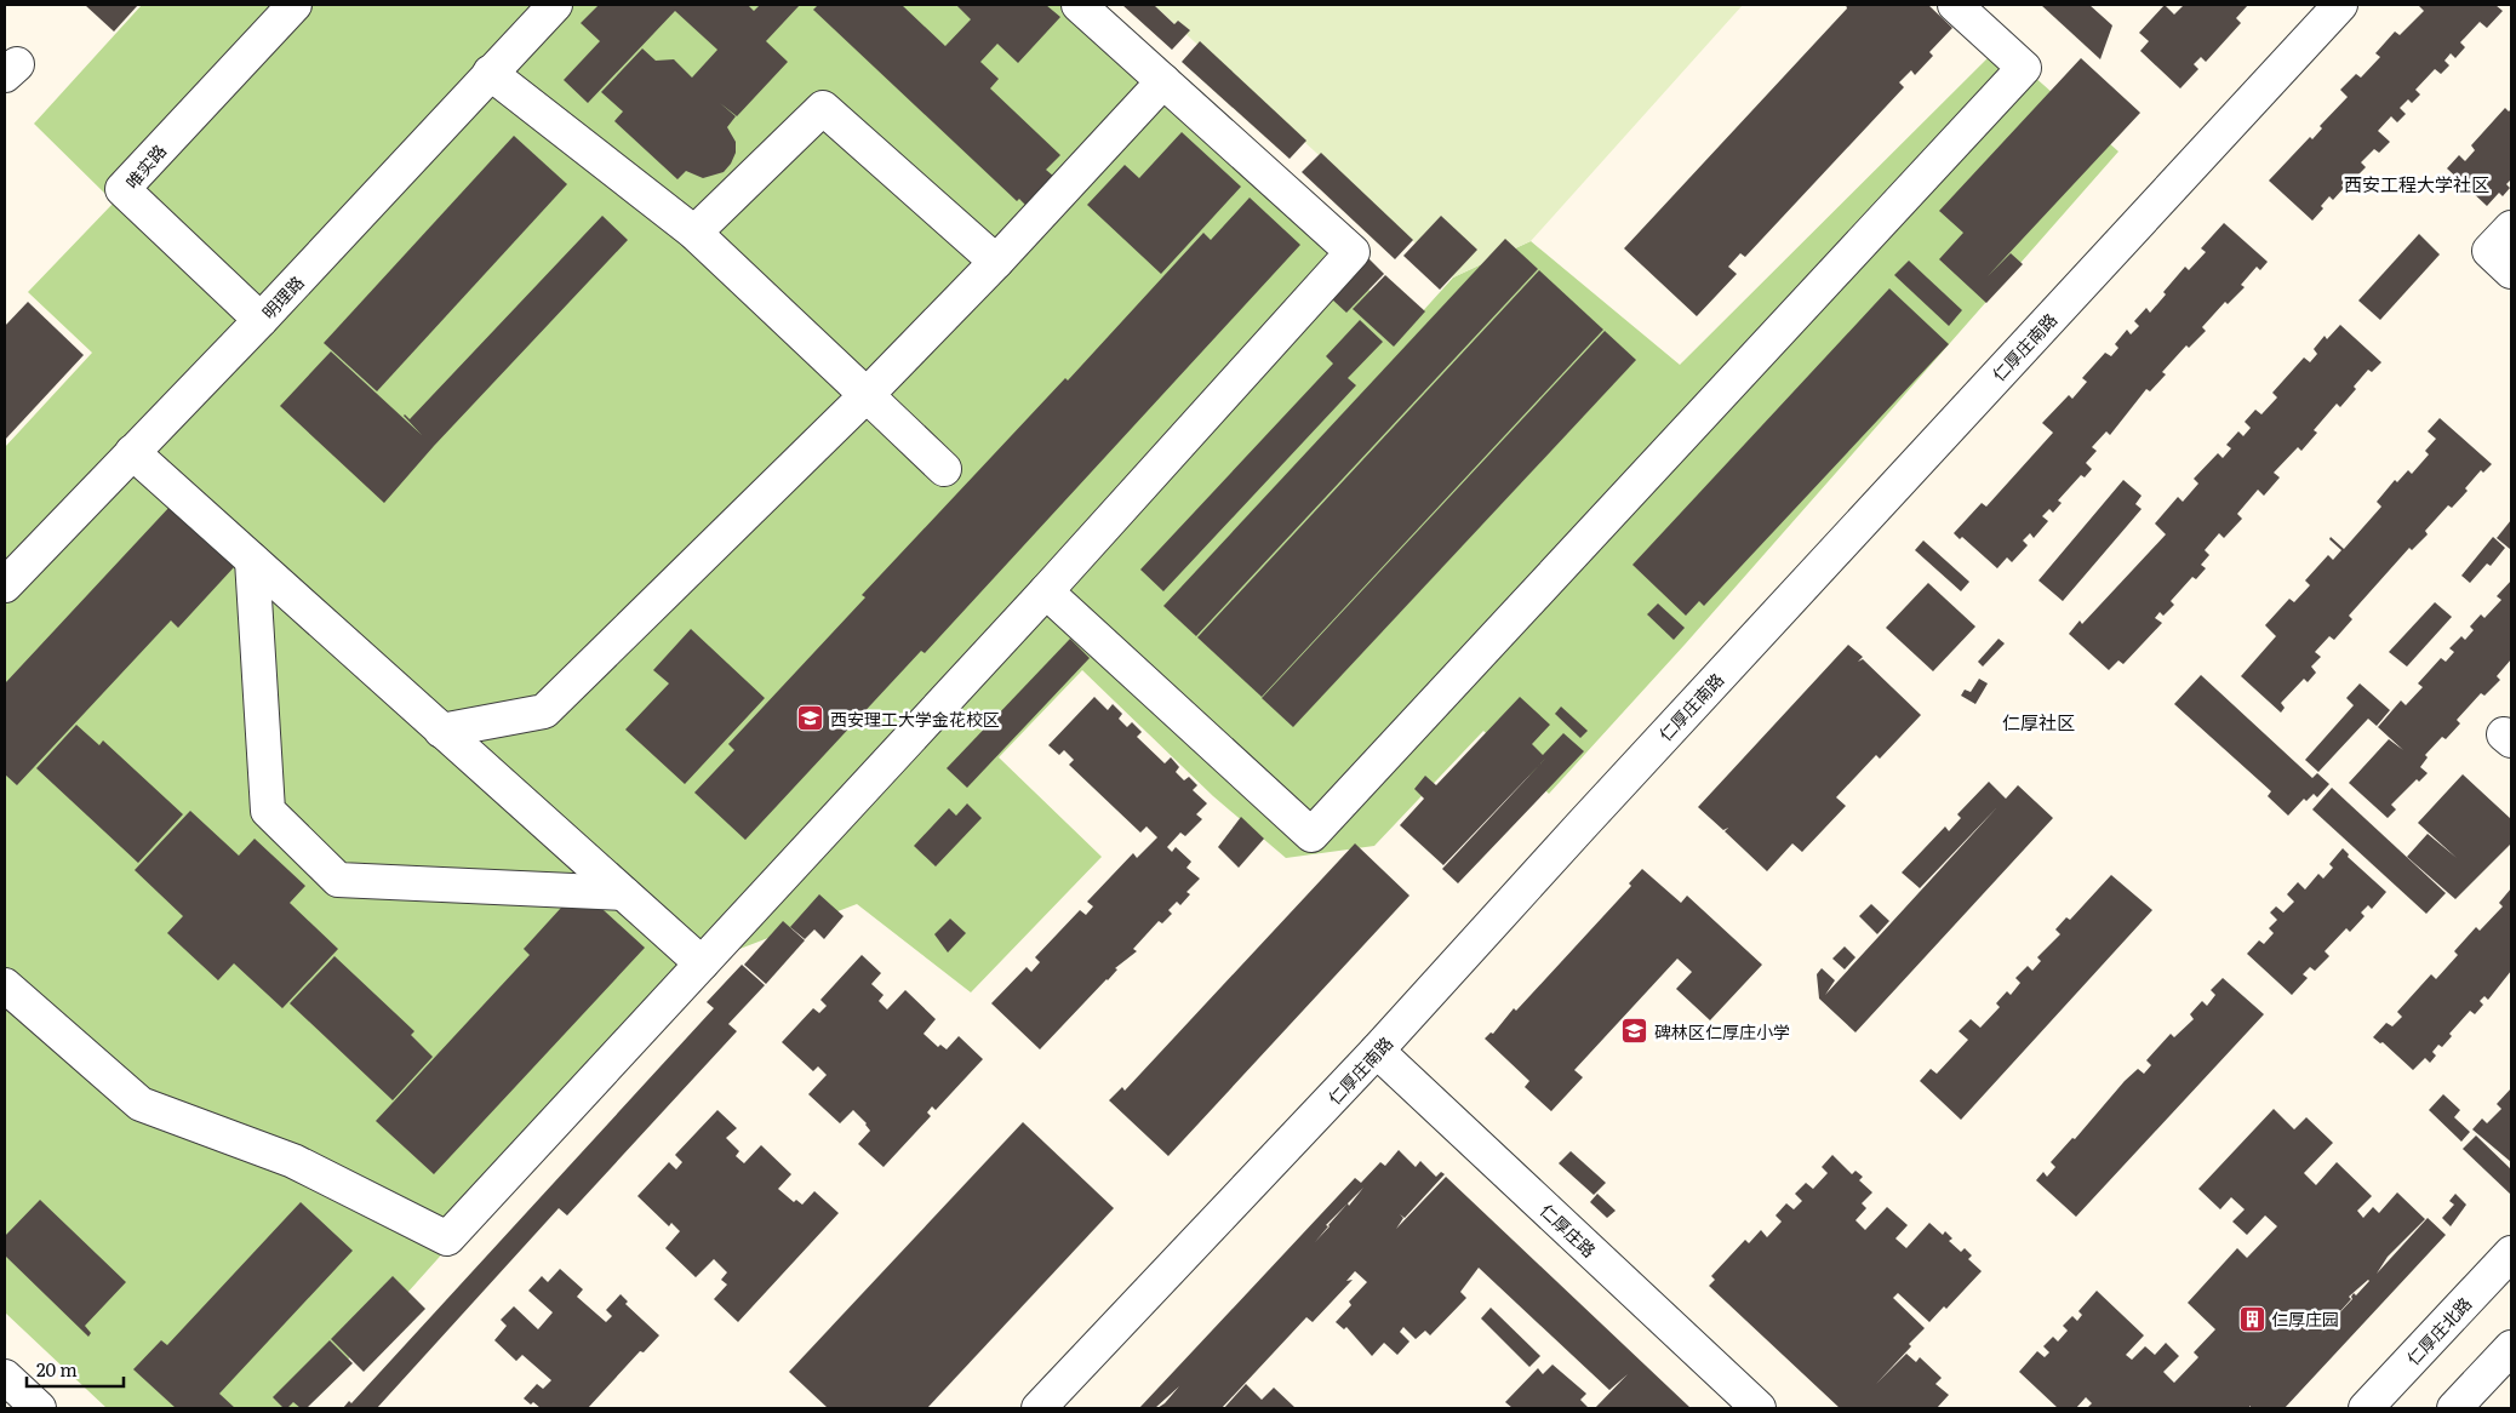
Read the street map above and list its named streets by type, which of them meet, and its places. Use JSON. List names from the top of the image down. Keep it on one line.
{"streets":{"street":["唯实路","明理路","仁厚庄南路","仁厚庄路","仁厚庄北路"]},"crossings":[["唯实路","明理路"],["仁厚庄南路","仁厚庄路"]],"districts":["西安工程大学社区","仁厚社区"],"places":{"school or university":["西安理工大学金花校区","碑林区仁厚庄小学"],"building":["仁厚庄园"]},"scale_bar":"20 m"}
